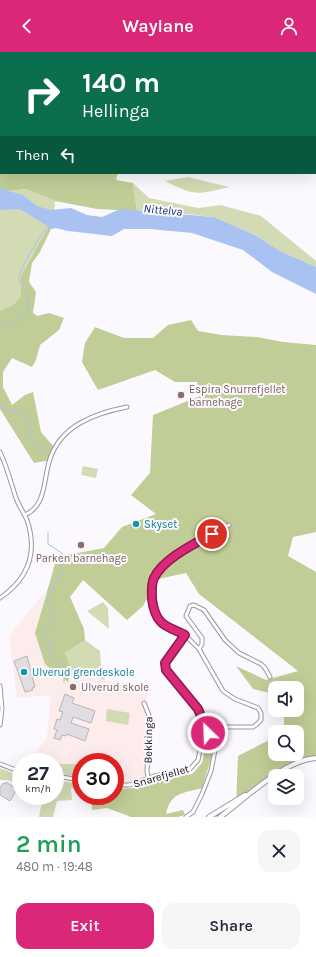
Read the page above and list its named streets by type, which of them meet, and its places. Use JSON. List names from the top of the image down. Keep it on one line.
{"streets":{"street":["Bekkinga","Snarefjellet"]},"crossings":[["Bekkinga","Snarefjellet"]],"water":["Nittelva"],"places":["Espira Snurrefjellet barnehage","Skyset","Parken barnehage","Ulverud grendeskole","Ulverud skole"],"page":{"header":"Waylane","turn":["140 m","Hellinga"],"then":"Then","speed":"27 km/h","limit":"30","heading":["2 min","480 m · 19:48"],"buttons":["Exit","Share"]}}
